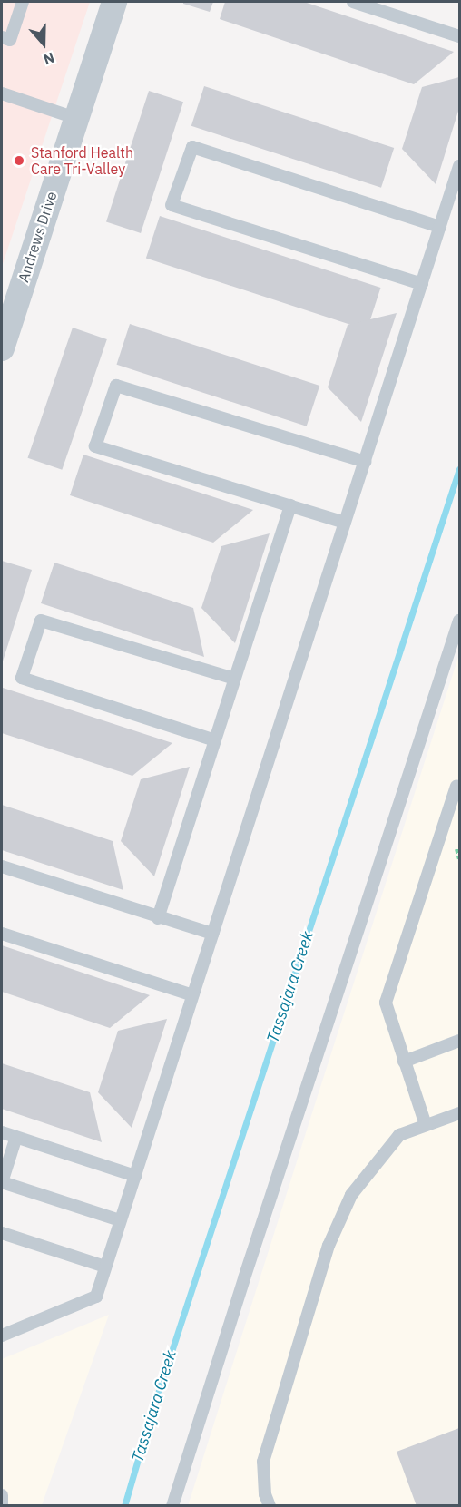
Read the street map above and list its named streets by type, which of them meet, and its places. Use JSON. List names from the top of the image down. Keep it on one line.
{"streets":{"street":["Andrews Drive"]},"water":["Tassajara Creek"],"places":["Stanford Health Care Tri-Valley"],"north":"bottom"}
